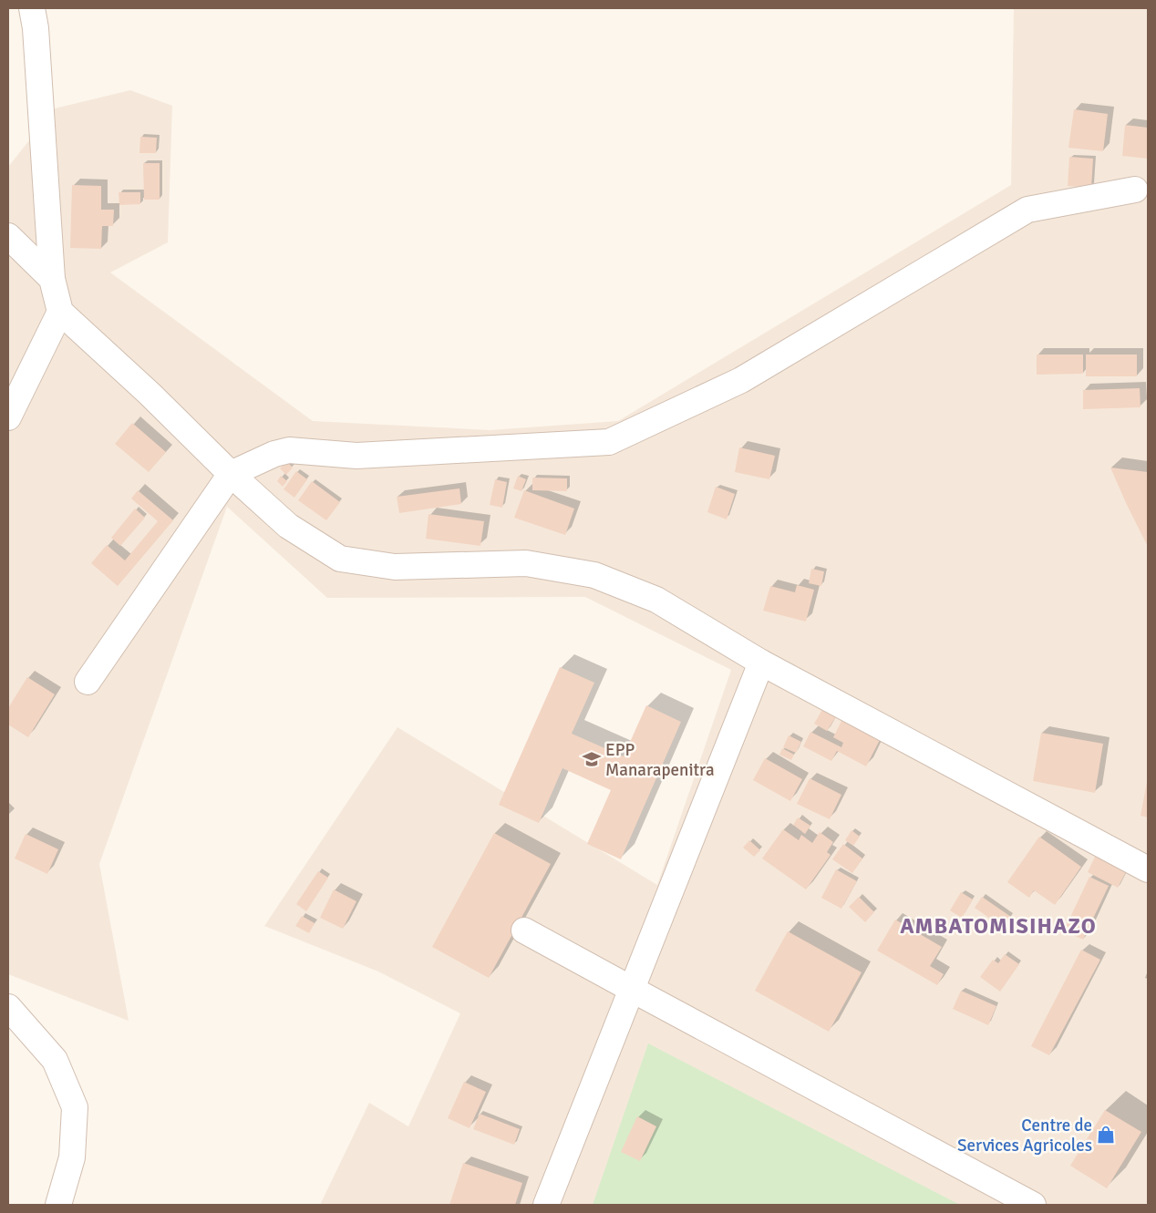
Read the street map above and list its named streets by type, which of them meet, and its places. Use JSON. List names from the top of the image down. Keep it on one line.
{"districts":["AMBATOMISIHAZO"],"places":{"school or university":["EPP Manarapenitra"],"shop":["Centre de Services Agricoles"]}}
